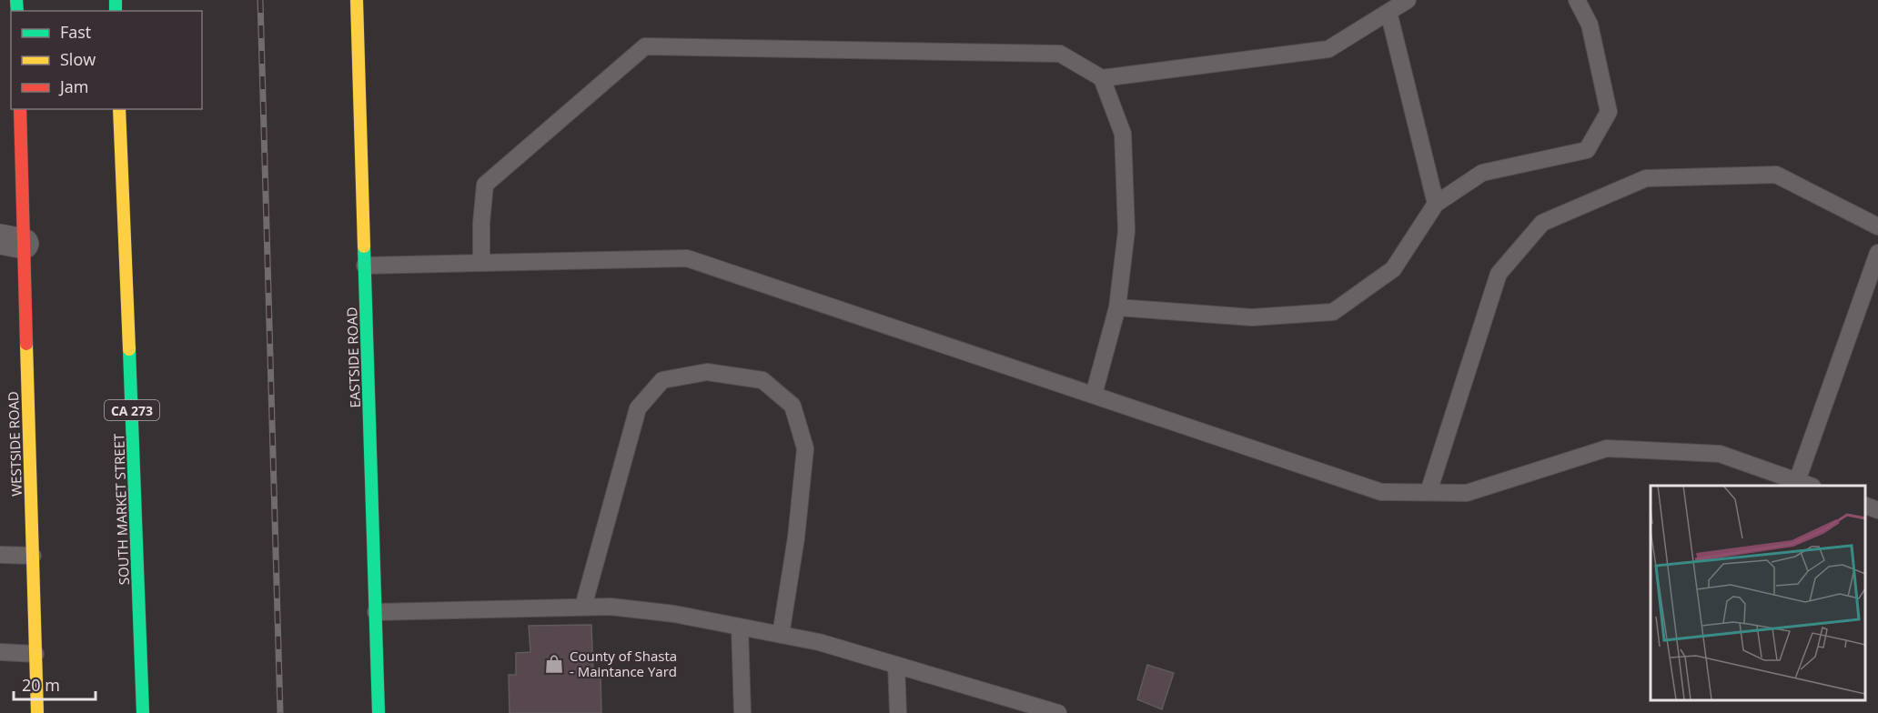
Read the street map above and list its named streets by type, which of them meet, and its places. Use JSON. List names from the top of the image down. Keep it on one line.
{"streets":{"street":["EASTSIDE ROAD","CA 273","WESTSIDE ROAD","SOUTH MARKET STREET"]},"places":{"shop":["County of Shasta - Maintance Yard"]},"legend":["Fast","Slow","Jam"],"scale_bar":"20 m"}
